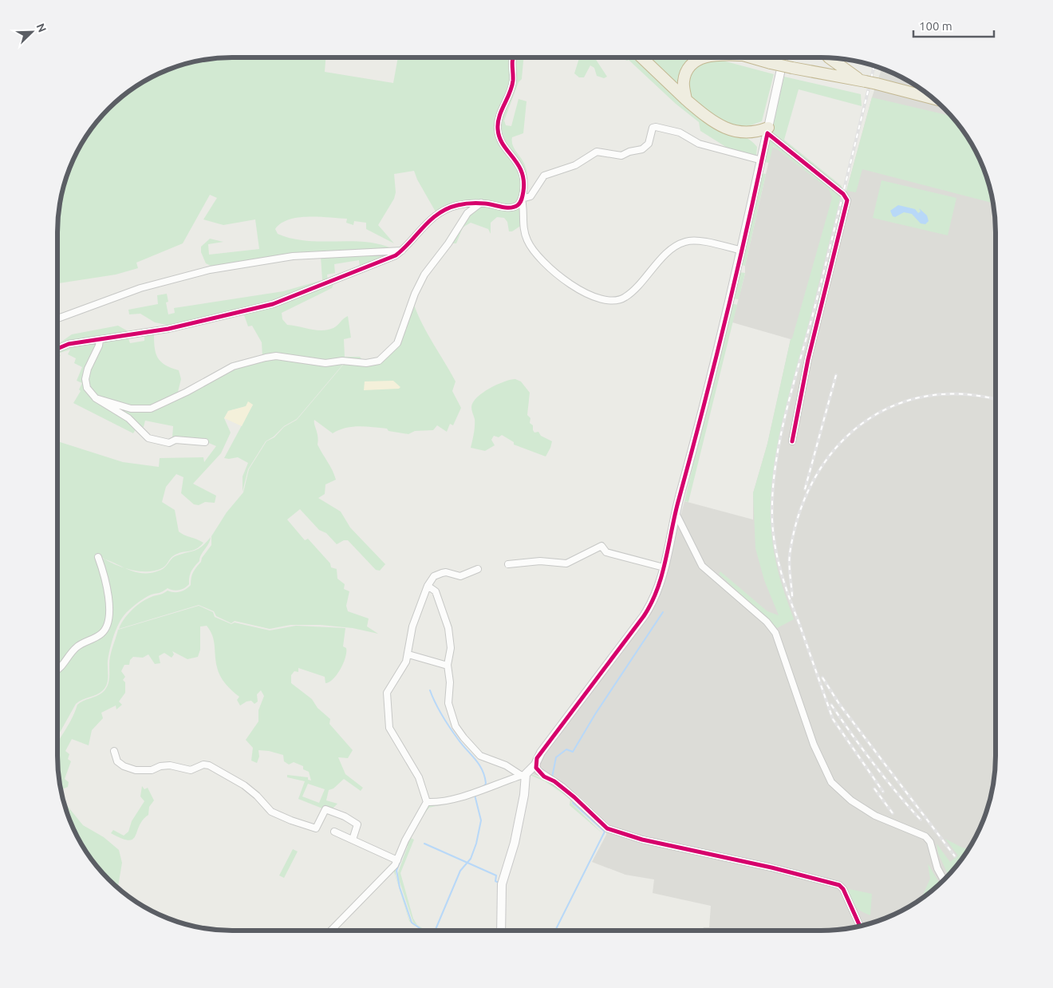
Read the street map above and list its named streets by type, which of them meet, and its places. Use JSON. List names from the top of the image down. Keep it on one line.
{"scale_bar":"100 m","north":"top right"}
